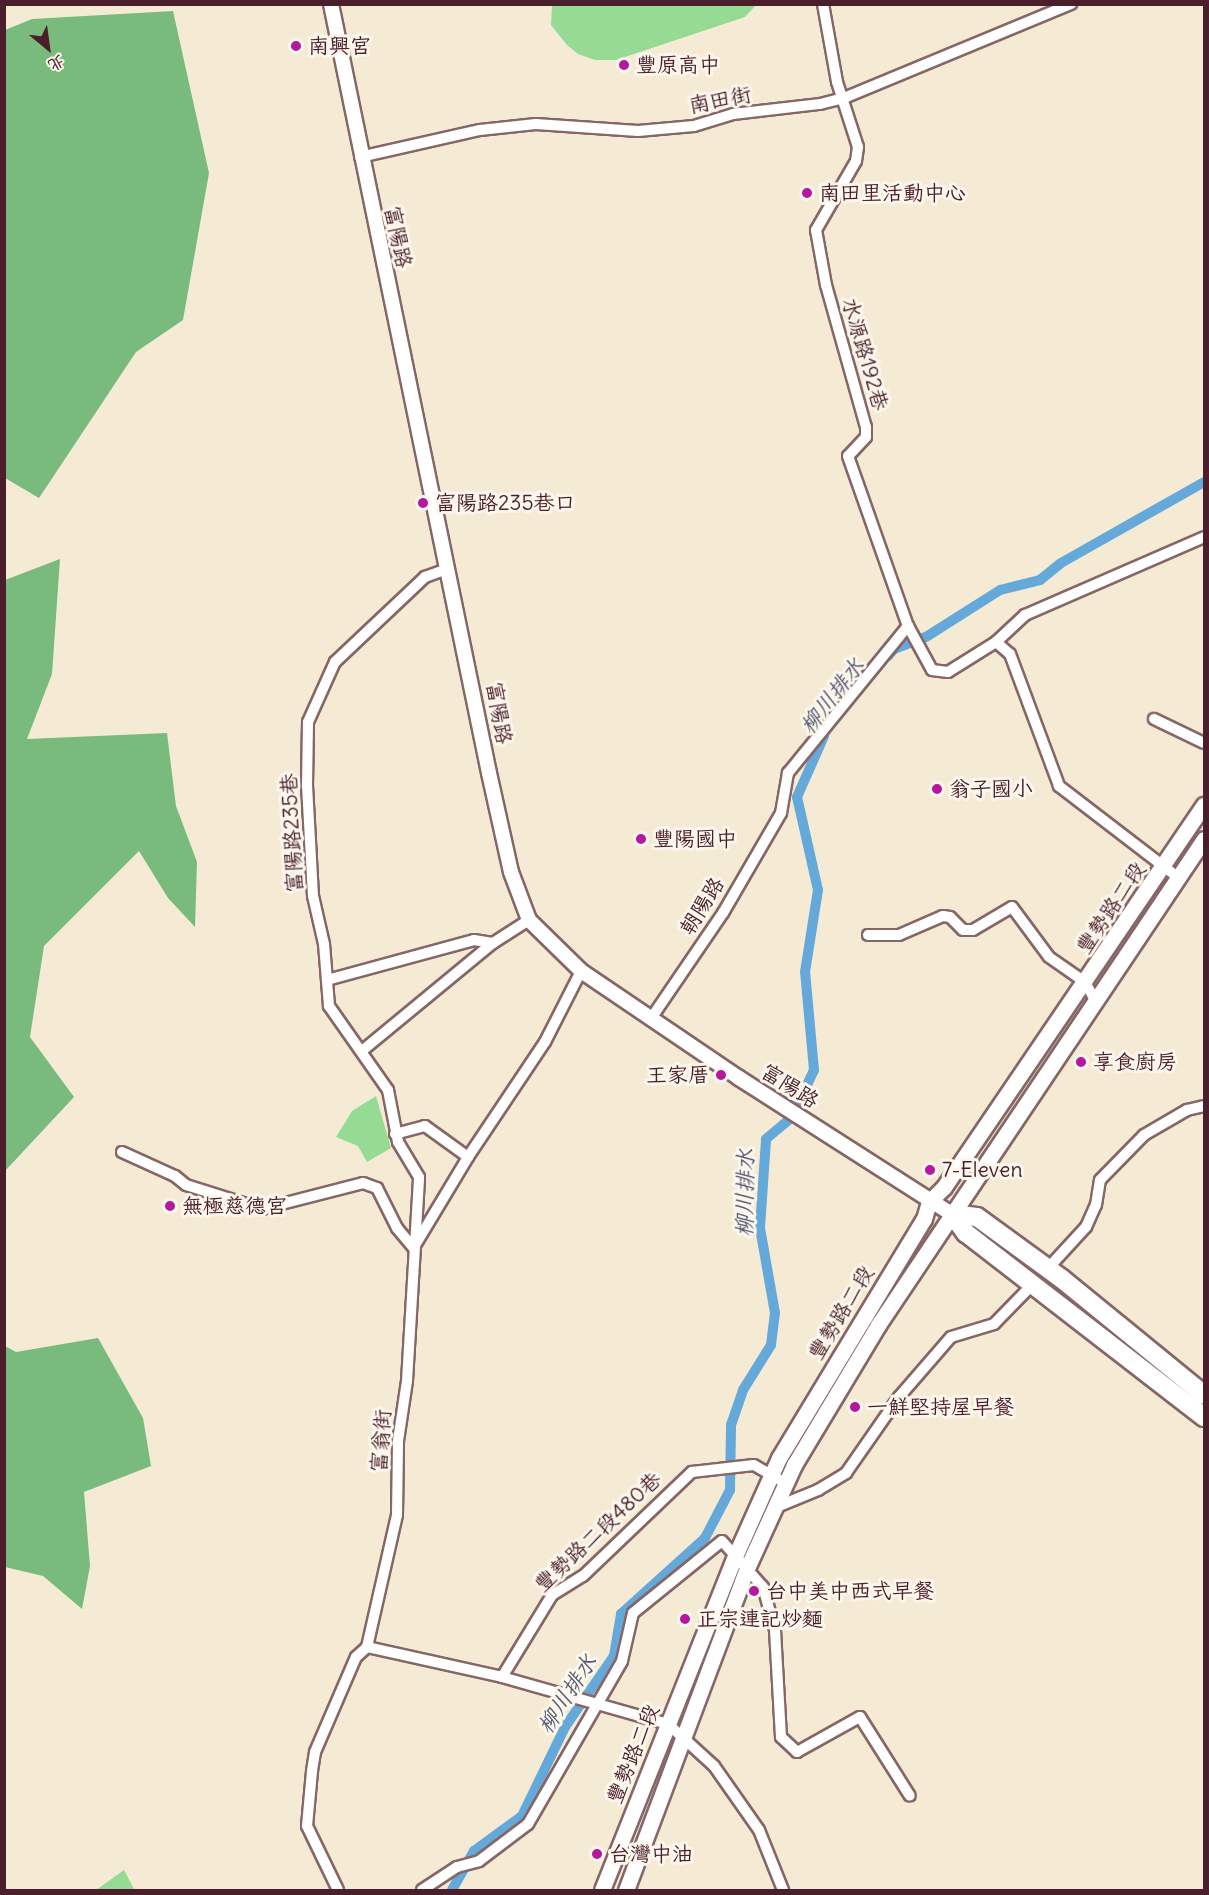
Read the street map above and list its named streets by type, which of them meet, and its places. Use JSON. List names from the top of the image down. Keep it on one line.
{"streets":{"main road":["豐勢路二段"],"street":["南田街","富陽路","水源路192巷","富陽路235巷","朝陽路","富翁街","豐勢路二段480巷"]},"crossings":[["南田街","富陽路"],["南田街","水源路192巷"],["富陽路","富陽路235巷"],["富陽路","朝陽路"],["富陽路","豐勢路二段"],["富陽路","富翁街"],["水源路192巷","朝陽路"],["富陽路235巷","富翁街"],["豐勢路二段","豐勢路二段480巷"]],"water":["柳川排水"],"places":["南興宮","豐原高中","南田里活動中心","富陽路235巷口","翁子國小","豐陽國中","享食廚房","王家厝","7-Eleven","無極慈德宮","一鮮堅持屋早餐","台中美中西式早餐","正宗連記炒麵","台灣中油"],"north":"bottom right"}
